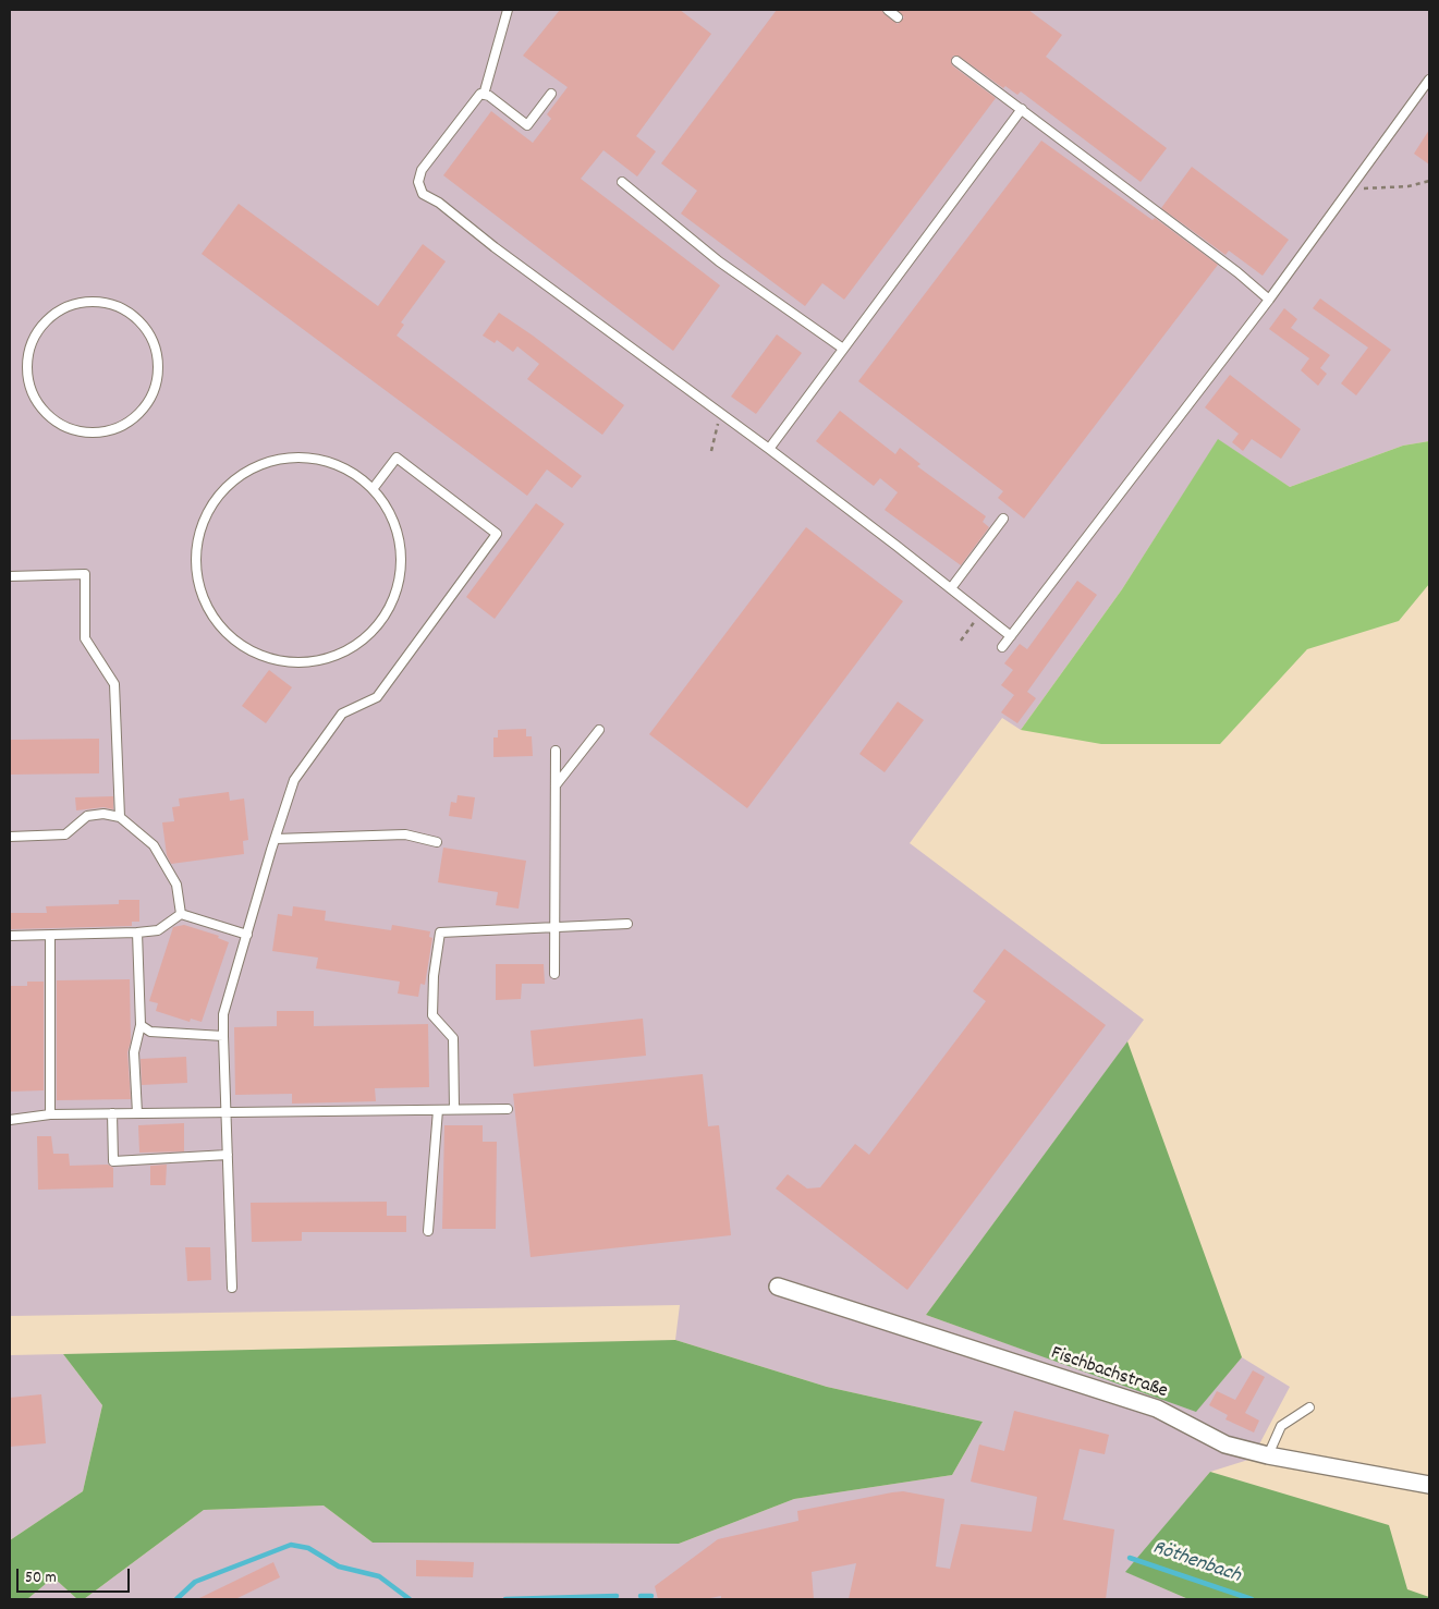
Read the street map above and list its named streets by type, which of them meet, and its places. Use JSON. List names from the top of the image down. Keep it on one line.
{"streets":{"street":["Fischbachstraße"]},"water":["Röthenbach"],"scale_bar":"50 m"}
